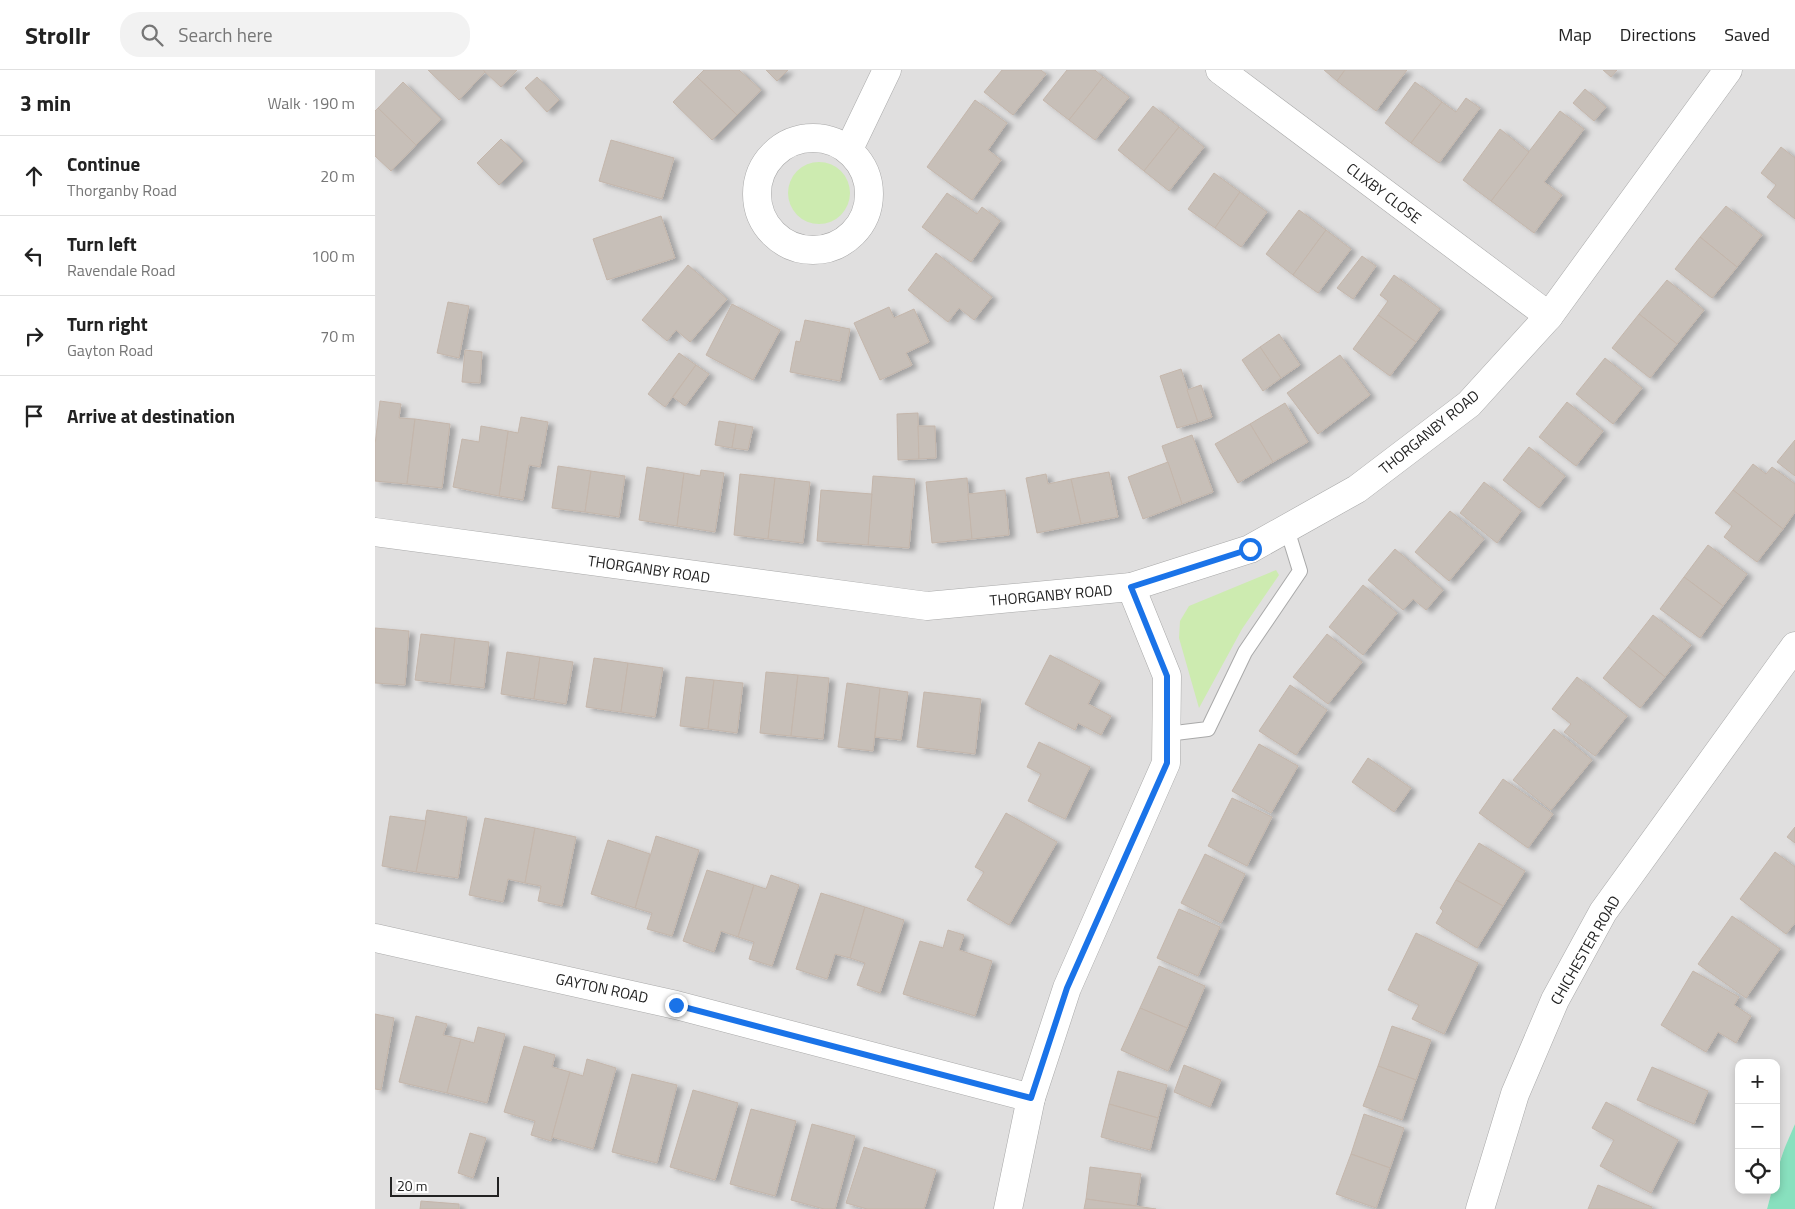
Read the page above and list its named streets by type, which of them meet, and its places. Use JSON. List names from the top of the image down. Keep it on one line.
{"streets":{"street":["CLIXBY CLOSE","THORGANBY ROAD","CHICHESTER ROAD","GAYTON ROAD"]},"crossings":[["CLIXBY CLOSE","THORGANBY ROAD"]],"scale_bar":"20 m","page":{"header":"Strollr","search":"Search here","nav":["Map","Directions","Saved"],"heading":["3 min","Walk · 190 m"],"list":[["Continue","Thorganby Road","20 m"],["Turn left","Ravendale Road","100 m"],["Turn right","Gayton Road","70 m"],"Arrive at destination"],"map_buttons":["+","−"],"scale":"20 m"}}
